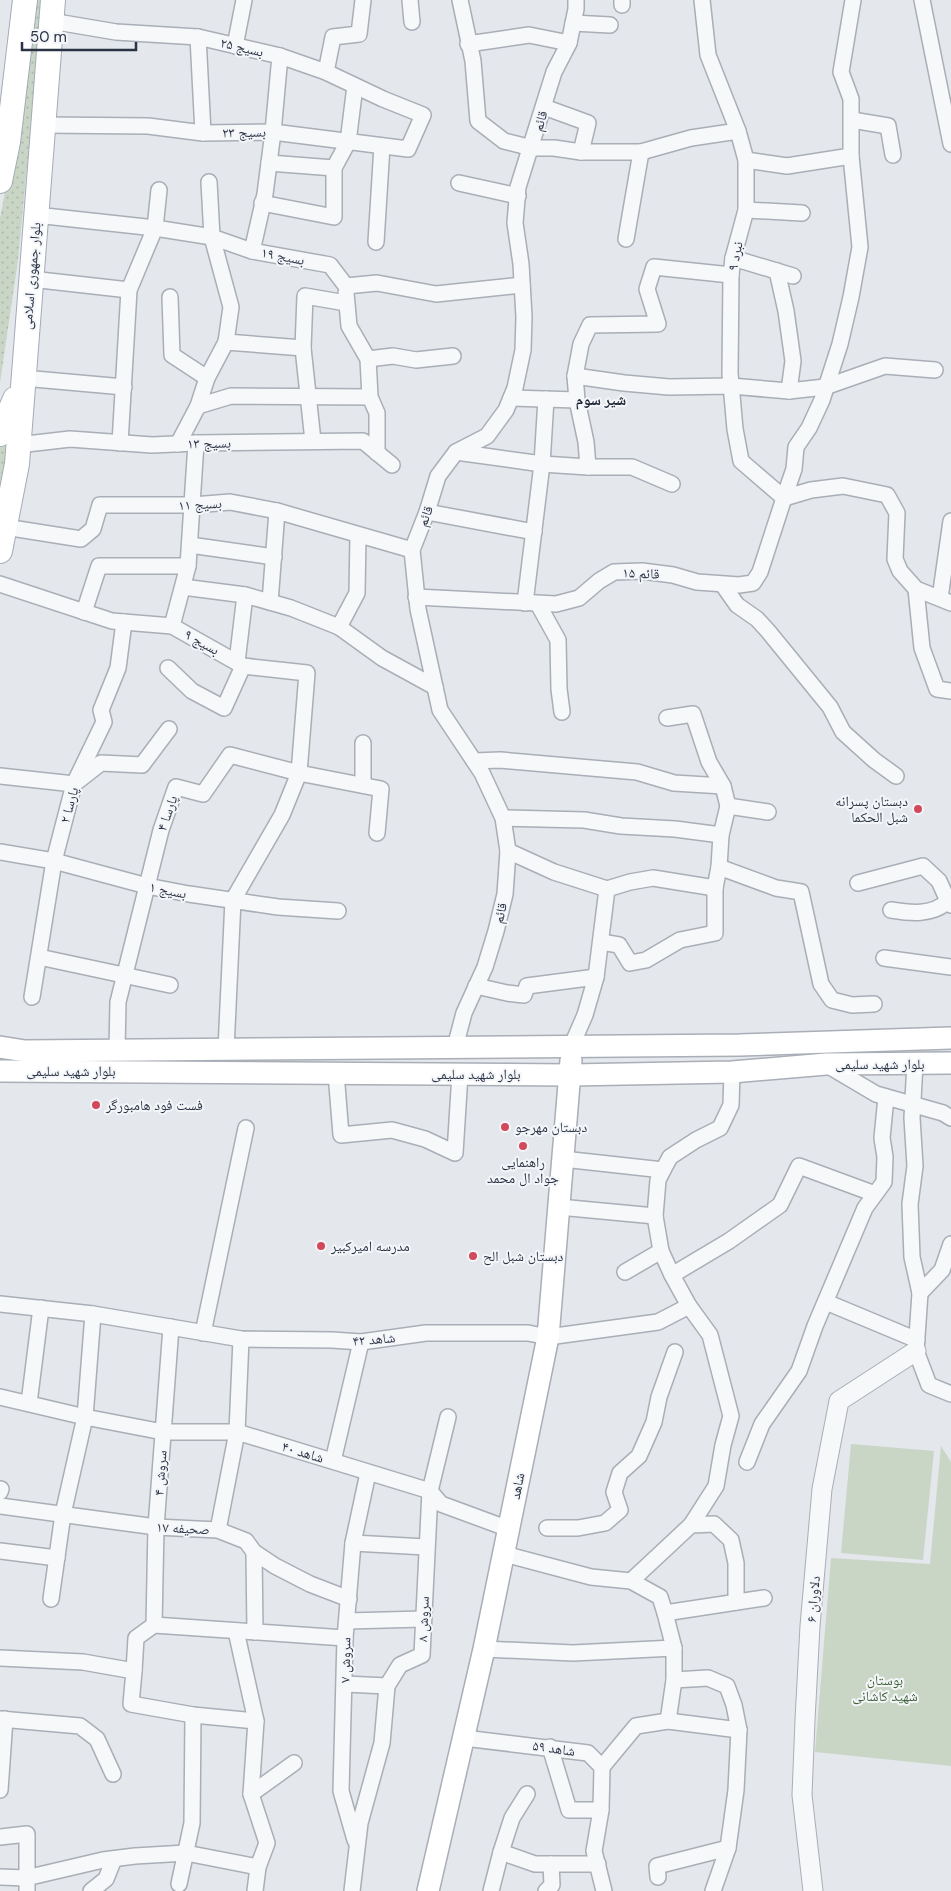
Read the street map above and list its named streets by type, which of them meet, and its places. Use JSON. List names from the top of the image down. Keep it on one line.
{"streets":{"main road":["بلوار جمهوری اسلامی","بلوار شهید سلیمی","شاهد"],"street":["بسیج ۲۵","قائم","بسیج ۲۳","بسیج ۱۹","نبرد ۹","بسیج ۱۳","بسیج ۱۱","قائم ۱۵","بسیج ۹","پارسا ۲","پارسا ۴","بسیج ۱","شاهد ۴۲","شاهد ۴۰","سروش ۴","صحیفه ۱۷","دلاوران ۶","سروش ۸","سروش ۷","شاهد ۵۹"]},"crossings":[["بسیج ۲۵","بسیج ۲۳"],["بسیج ۲۵","بلوار جمهوری اسلامی"],["قائم","بسیج ۱۱"],["قائم","قائم ۱۵"],["قائم","بلوار شهید سلیمی"],["بسیج ۲۳","بلوار جمهوری اسلامی"],["بسیج ۱۹","بلوار جمهوری اسلامی"],["نبرد ۹","قائم ۱۵"],["بلوار جمهوری اسلامی","بسیج ۱۳"],["بسیج ۹","پارسا ۲"],["بسیج ۹","پارسا ۴"],["پارسا ۲","بسیج ۱"],["پارسا ۴","بسیج ۱"],["پارسا ۴","بلوار شهید سلیمی"],["بلوار شهید سلیمی","شاهد"],["شاهد ۴۲","سروش ۴"],["شاهد ۴۲","شاهد"],["شاهد ۴۰","سروش ۴"],["شاهد ۴۰","شاهد"],["شاهد ۴۰","سروش ۸"],["شاهد ۴۰","سروش ۷"],["سروش ۴","صحیفه ۱۷"],["شاهد","شاهد ۵۹"],["صحیفه ۱۷","سروش ۷"],["سروش ۸","سروش ۷"]],"districts":["شیر سوم"],"parks":["بوستان شهید کاشانی"],"places":["دبستان پسرانه شبل الحکما","فست فود هامبورگر","دبستان مهرجو","راهنمایی جواد ال محمد","مدرسه امیرکبیر","دبستان شبل الح"],"scale_bar":"50 m"}
